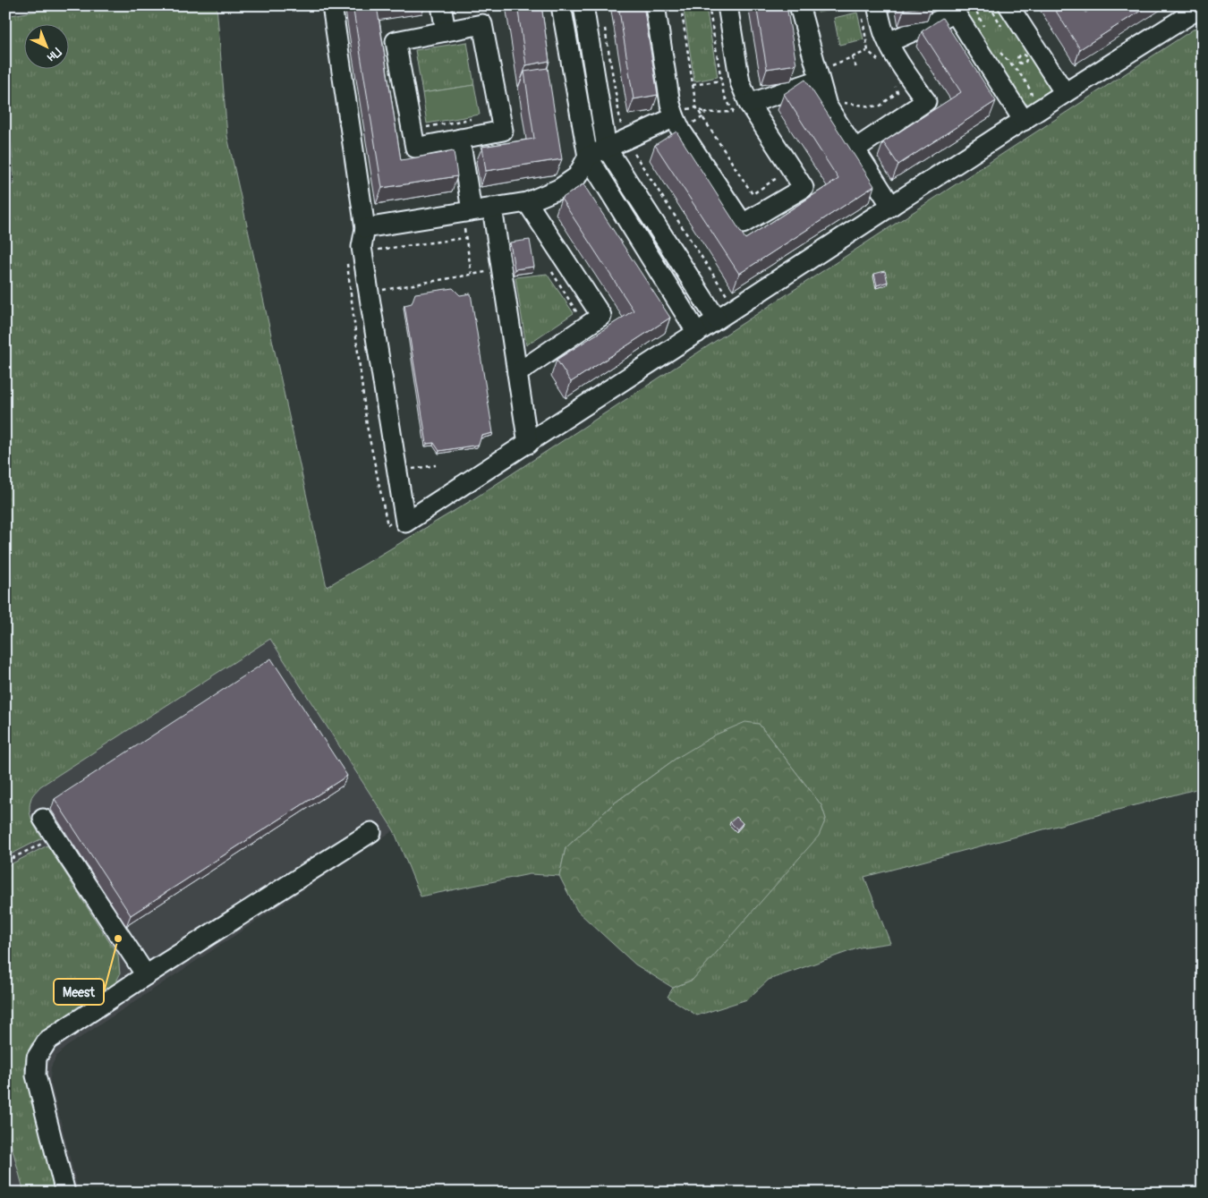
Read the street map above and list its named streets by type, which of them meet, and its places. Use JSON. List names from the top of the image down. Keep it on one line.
{"places":["Meest"],"north":"bottom right"}
